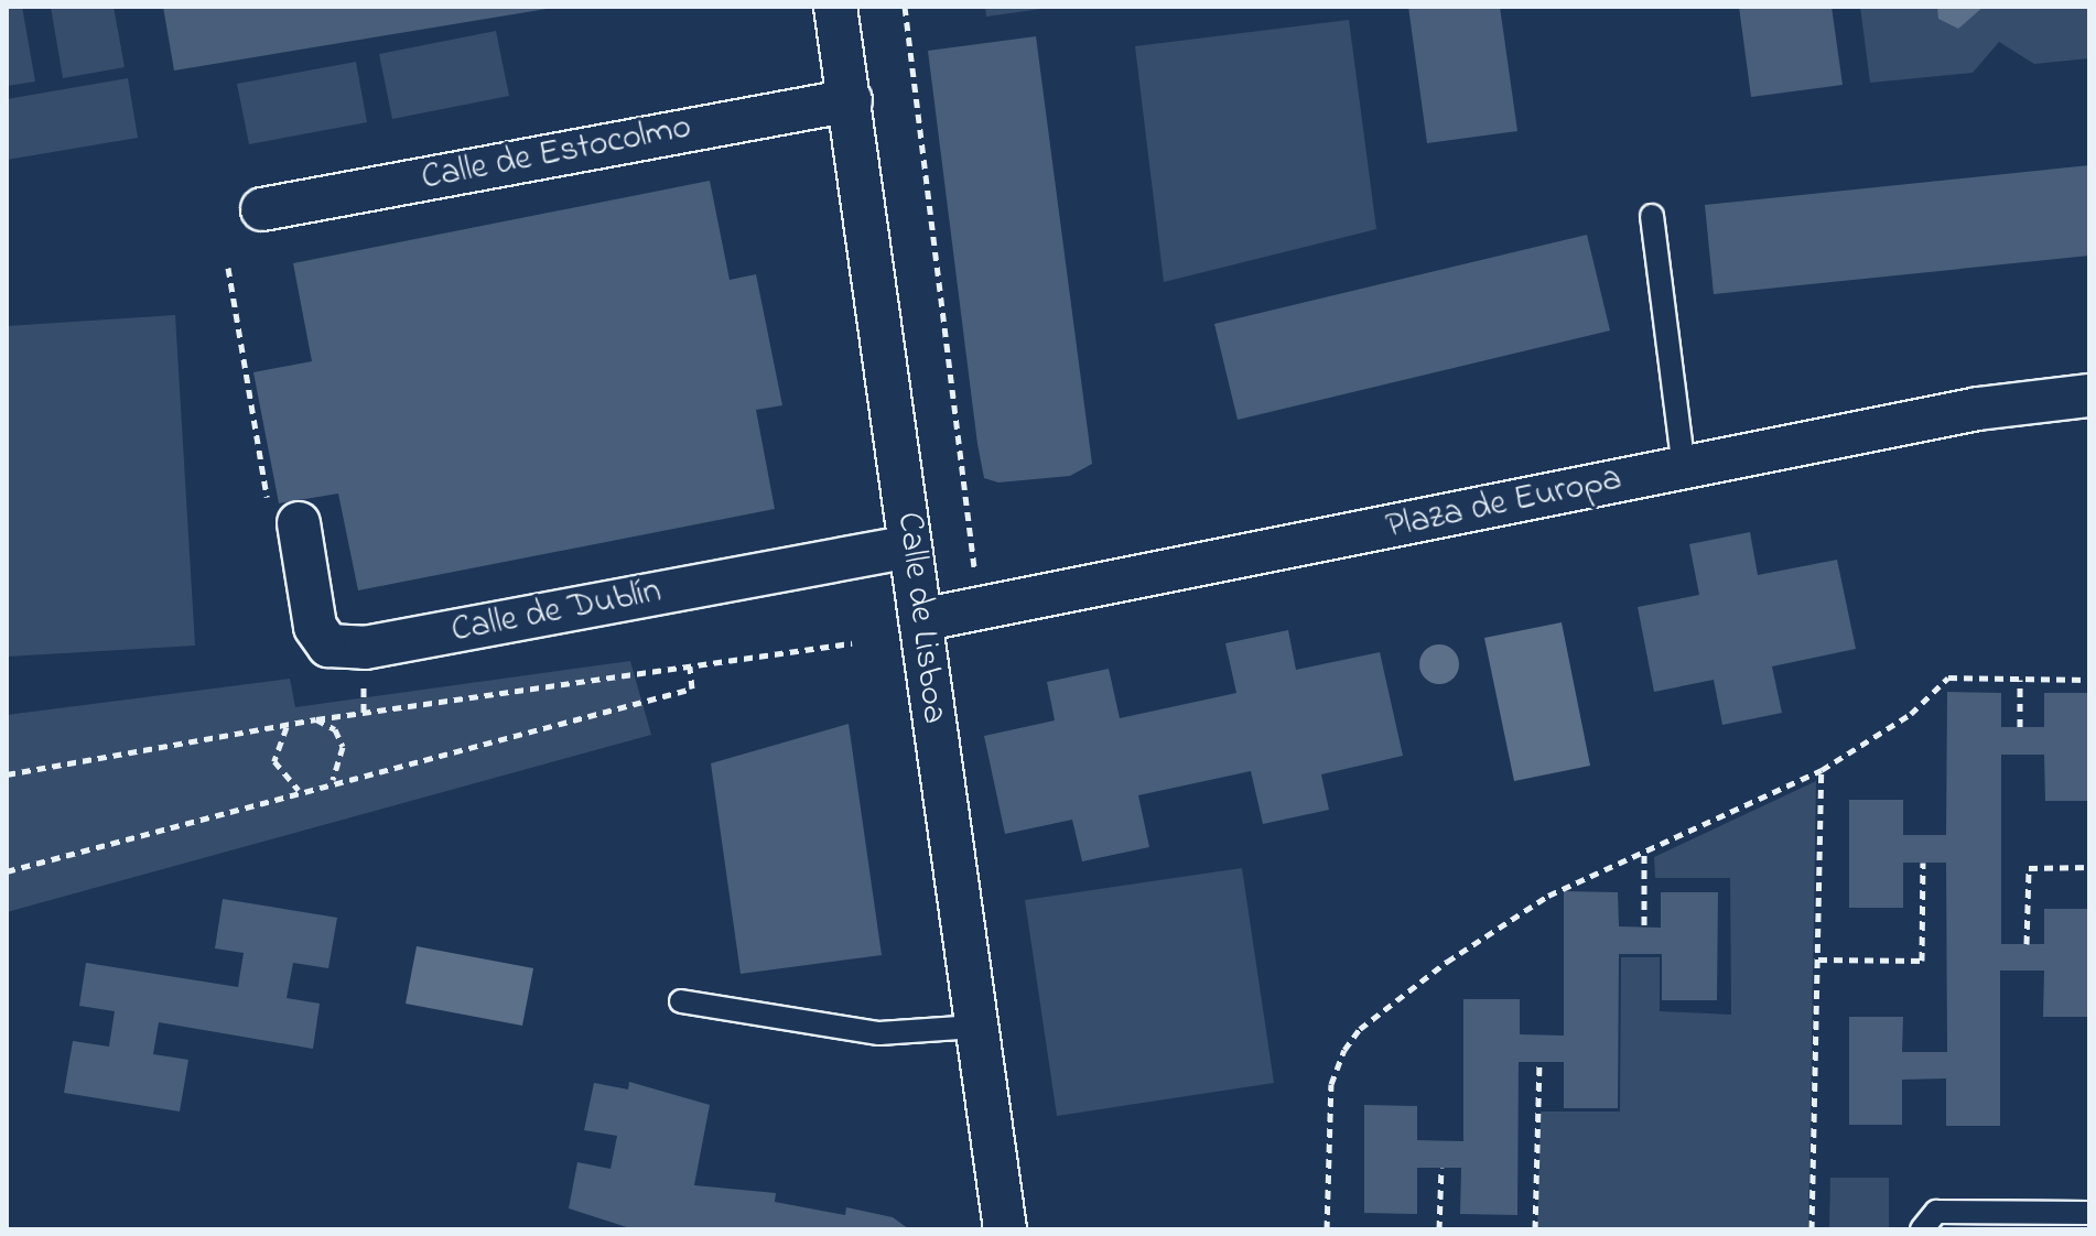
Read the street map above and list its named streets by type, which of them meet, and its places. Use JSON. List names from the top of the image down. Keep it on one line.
{"streets":{"street":["Calle de Estocolmo","Plaza de Europa","Calle de Dublín","Calle de Lisboa"]},"crossings":[["Calle de Estocolmo","Calle de Lisboa"],["Plaza de Europa","Calle de Lisboa"],["Calle de Dublín","Calle de Lisboa"]]}
